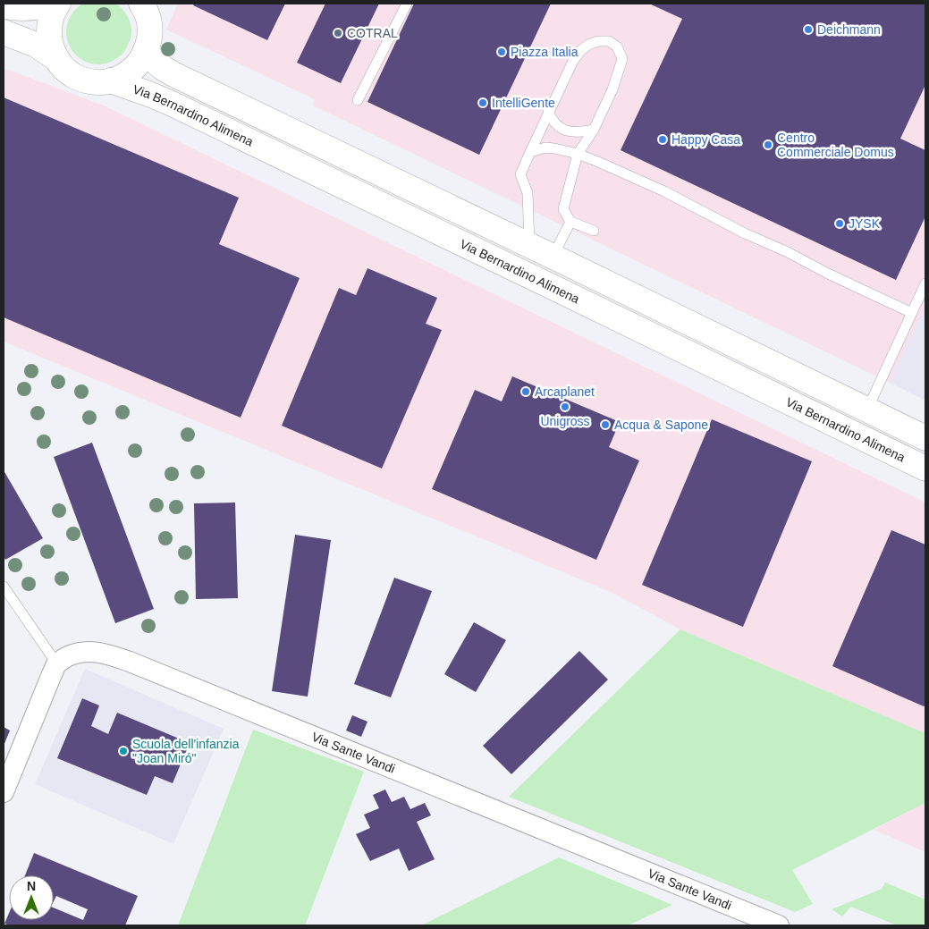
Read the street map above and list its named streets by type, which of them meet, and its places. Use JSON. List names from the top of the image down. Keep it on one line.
{"streets":{"street":["Via Bernardino Alimena","Via Sante Vandi"]},"places":["Deichmann","COTRAL","Piazza Italia","IntelliGente","Happy Casa","Centro Commerciale Domus","JYSK","Arcaplanet","Unigross","Acqua & Sapone","Scuola dell'infanzia \"Joan Miró\""],"north":"top"}
